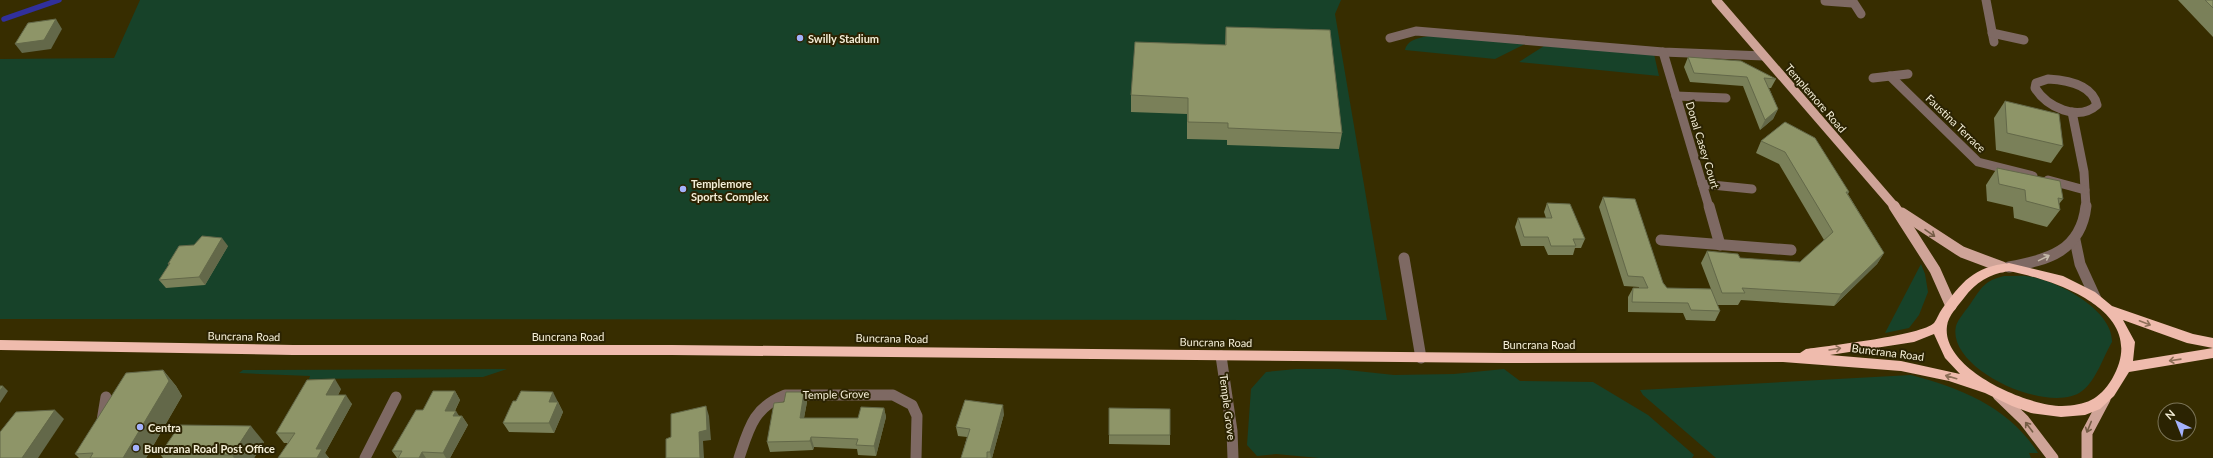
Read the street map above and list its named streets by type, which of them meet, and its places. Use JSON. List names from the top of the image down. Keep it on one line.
{"streets":{"highway":["Buncrana Road"],"main road":["Templemore Road"],"street":["Faustina Terrace","Donal Casey Court","Temple Grove"]},"crossings":[["Buncrana Road","Temple Grove"]],"places":["Swilly Stadium","Templemore Sports Complex","Centra","Buncrana Road Post Office"],"north":"top left"}
